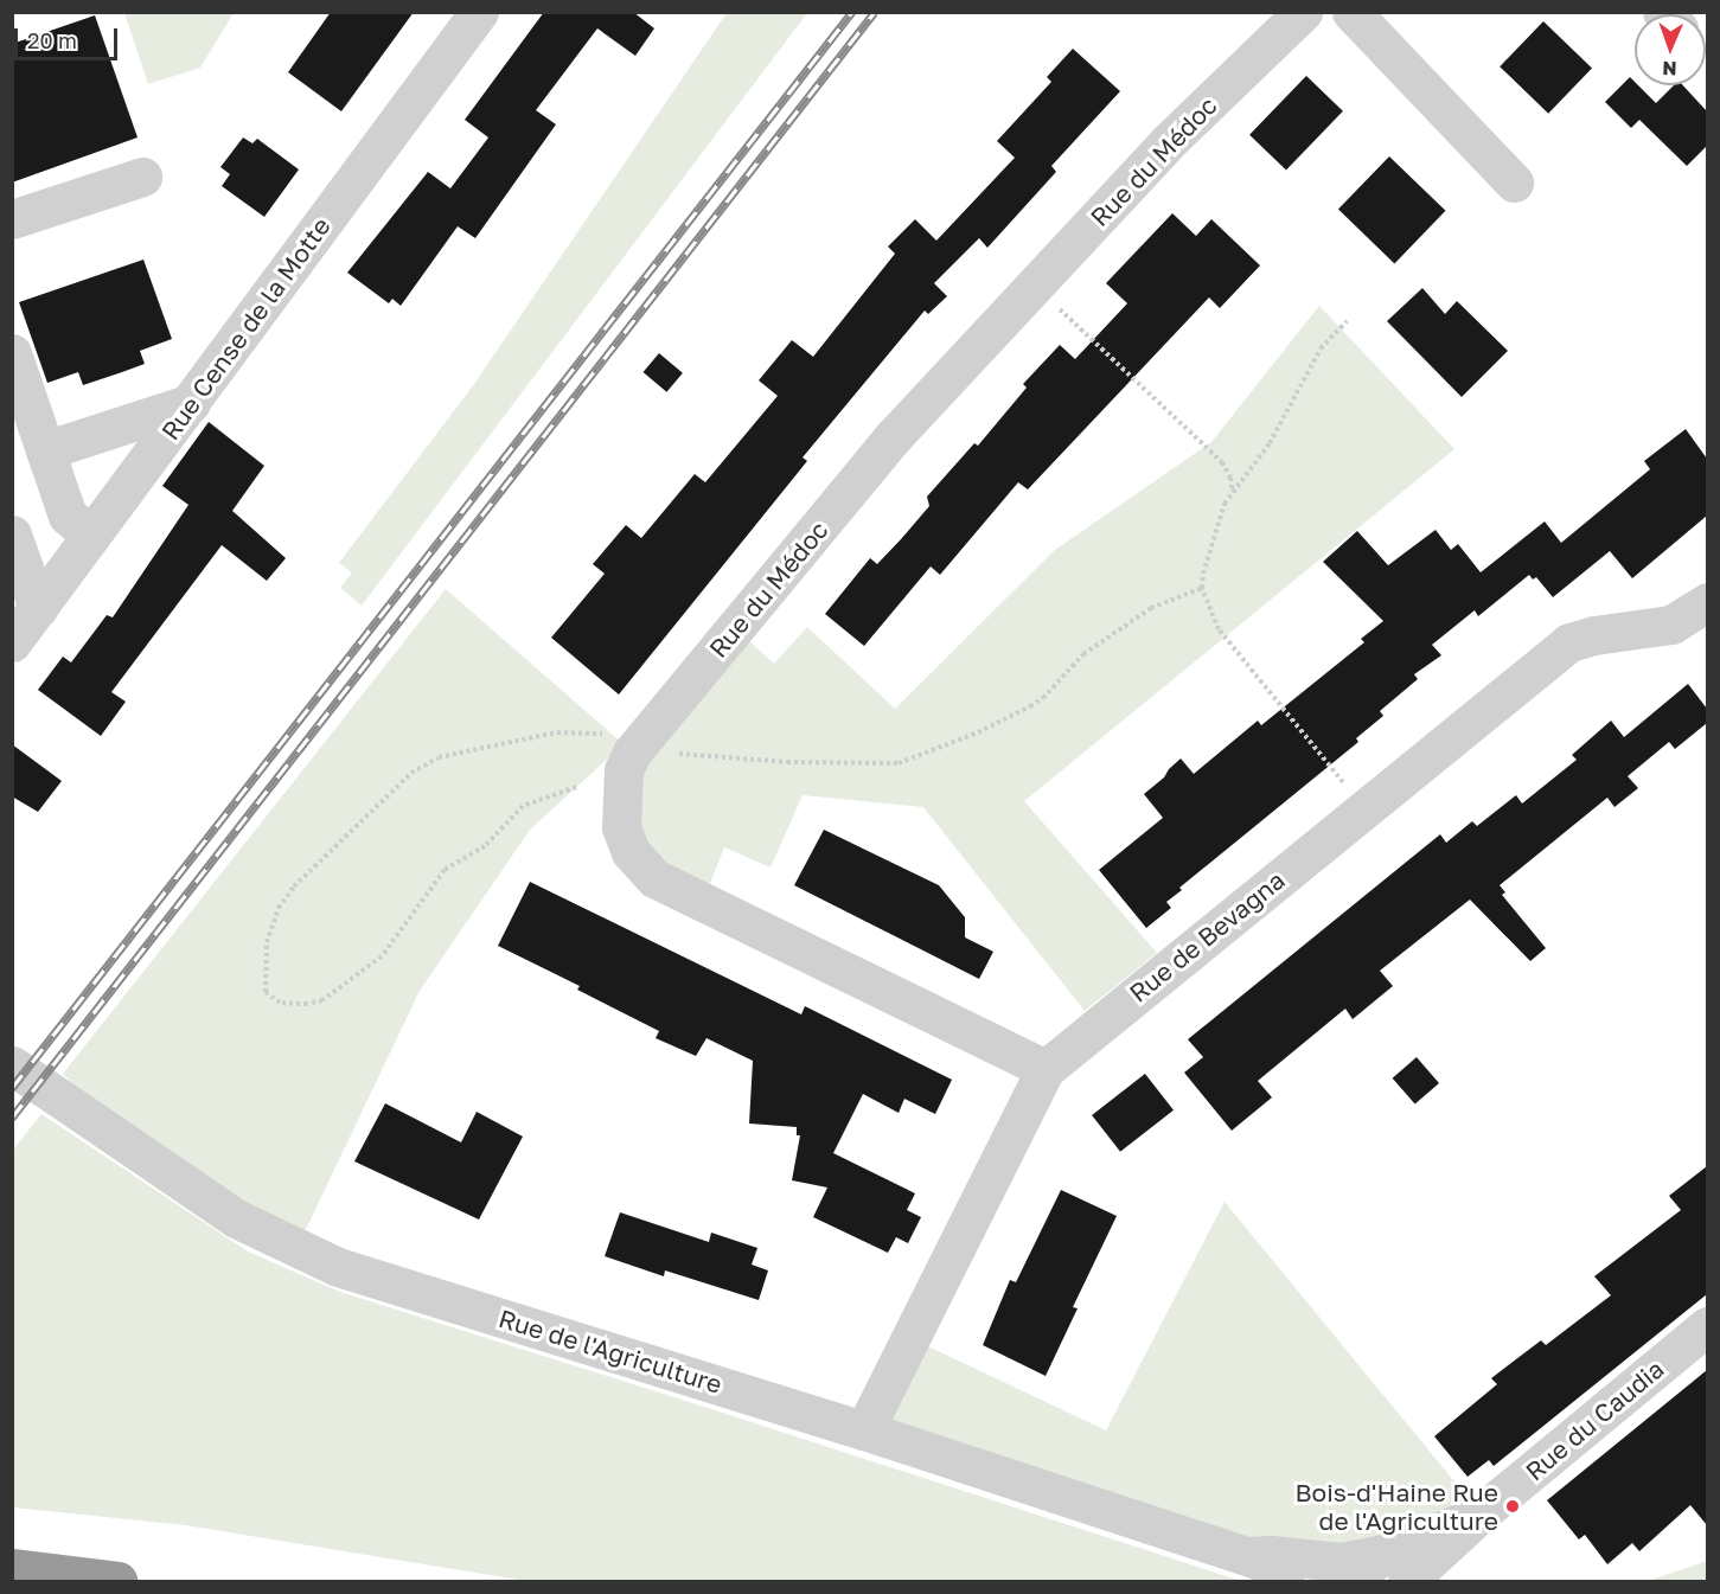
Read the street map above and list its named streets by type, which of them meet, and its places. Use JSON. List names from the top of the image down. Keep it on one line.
{"streets":{"street":["Rue du Médoc","Rue Cense de la Motte","Rue de Bevagna","Rue de l'Agriculture","Rue du Caudia"]},"crossings":[["Rue du Médoc","Rue de Bevagna"],["Rue de Bevagna","Rue de l'Agriculture"],["Rue de l'Agriculture","Rue du Caudia"]],"places":["Bois-d'Haine Rue de l'Agriculture"],"scale_bar":"20 m","north":"bottom"}
